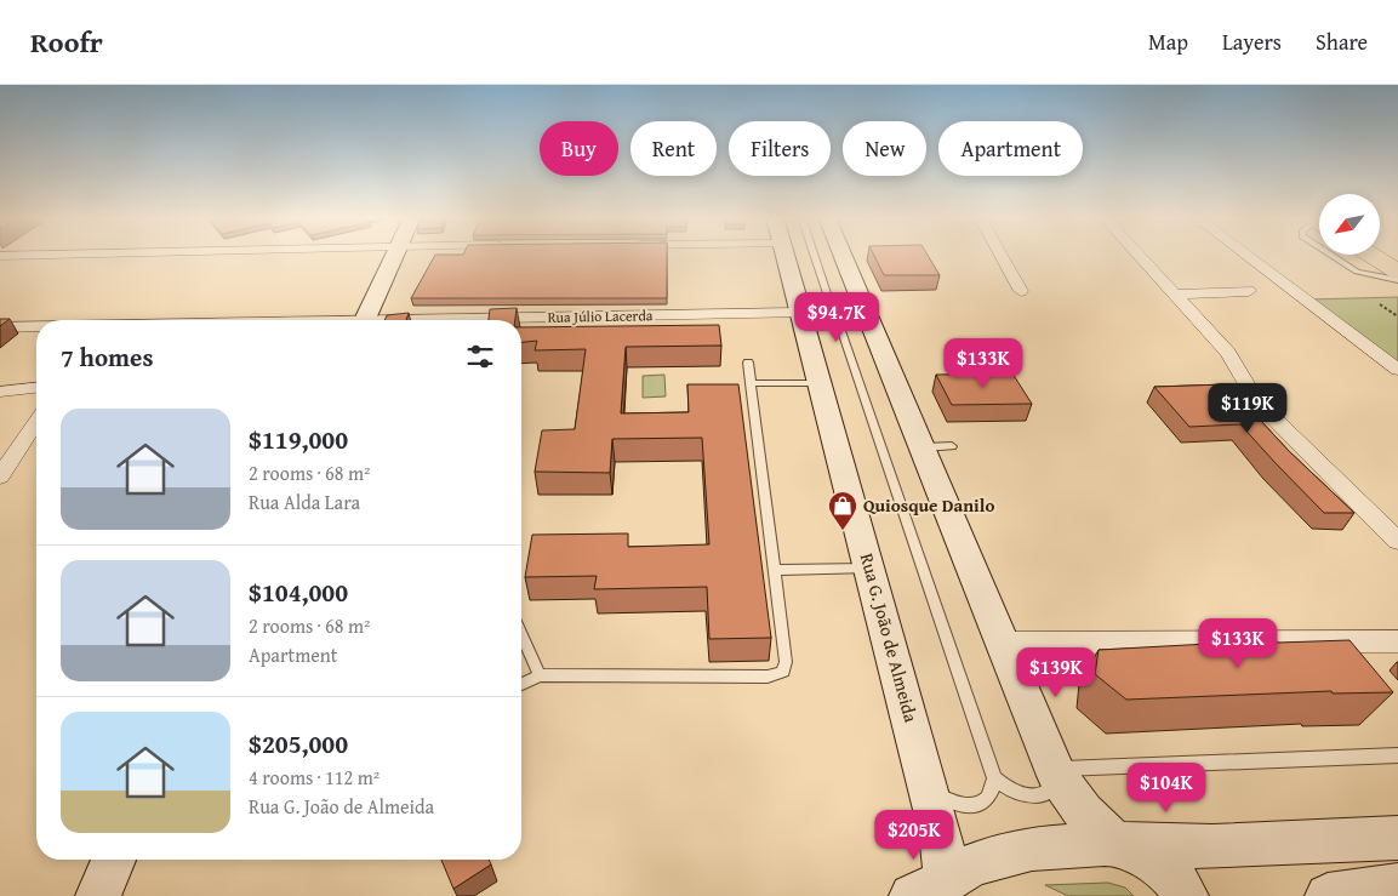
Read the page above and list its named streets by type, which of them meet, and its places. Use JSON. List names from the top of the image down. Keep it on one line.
{"streets":{"street":["Rua Júlio Lacerda","Rua G. João de Almeida"]},"crossings":[["Rua Júlio Lacerda","Rua G. João de Almeida"]],"places":{"shop":["Quiosque Danilo"]},"north":"bottom left","page":{"header":"Roofr","nav":["Map","Layers","Share"],"chip":["Buy","Rent","Filters","New","Apartment"],"price":["$94.7K","$133K","$119K","$133K","$139K","$104K","$205K"],"heading":"7 homes","list":[{"name":"$119,000","note":"2 rooms · 68 m² · Rua Alda Lara"},{"name":"$104,000","note":"2 rooms · 68 m² · Apartment"},{"name":"$205,000","note":"4 rooms · 112 m² · Rua G. João de Almeida"}]}}
